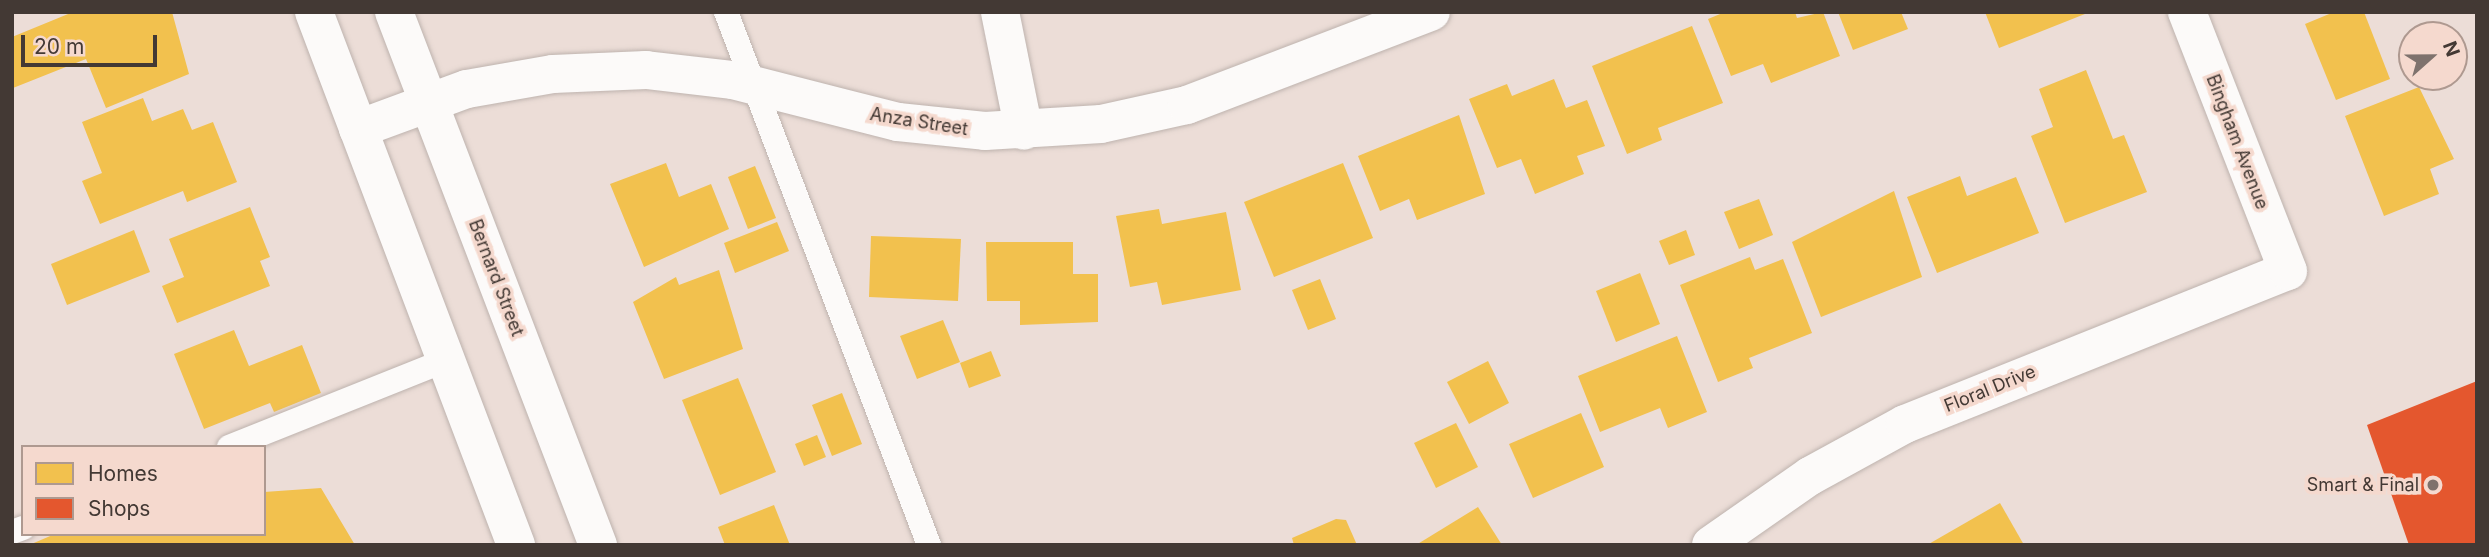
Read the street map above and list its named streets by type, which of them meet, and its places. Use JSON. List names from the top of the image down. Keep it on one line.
{"streets":{"street":["Anza Street","Bingham Avenue","Bernard Street","Floral Drive"]},"crossings":[["Anza Street","Bernard Street"],["Bingham Avenue","Floral Drive"]],"places":["Smart & Final"],"legend":["Homes","Shops"],"scale_bar":"20 m","north":"right"}
